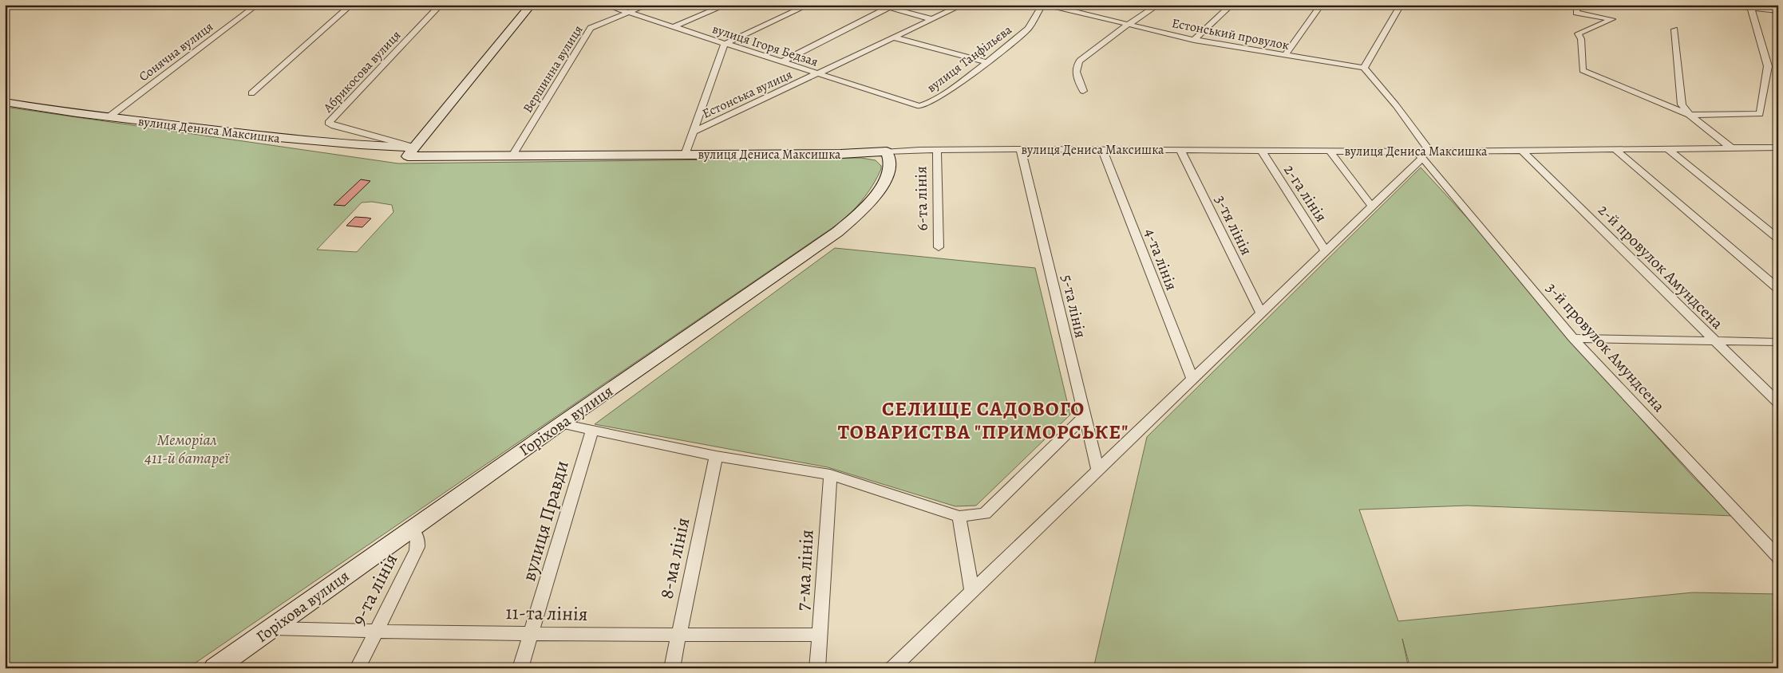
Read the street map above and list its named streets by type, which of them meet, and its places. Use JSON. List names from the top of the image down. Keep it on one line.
{"streets":{"street":["Естонський провулок","вулиця Ігоря Бедзая","Сонячна вулиця","вулиця Танфільєва","Вершинна вулиця","Абрикосова вулиця","Естонська вулиця","вулиця Дениса Максишка","2-га лінія","6-та лінія","3-тя лінія","4-та лінія","2-й провулок Амундсена","5-та лінія","3-й провулок Амундсена","Горіхова вулиця","вулиця Правди","8-ма лінія","7-ма лінія","9-та лінія","11-та лінія"]},"crossings":[["Естонський провулок","3-й провулок Амундсена"],["вулиця Ігоря Бедзая","вулиця Танфільєва"],["вулиця Ігоря Бедзая","Вершинна вулиця"],["вулиця Ігоря Бедзая","Естонська вулиця"],["Сонячна вулиця","вулиця Дениса Максишка"],["Вершинна вулиця","вулиця Дениса Максишка"],["Абрикосова вулиця","вулиця Дениса Максишка"],["вулиця Дениса Максишка","2-га лінія"],["вулиця Дениса Максишка","6-та лінія"],["вулиця Дениса Максишка","3-тя лінія"],["вулиця Дениса Максишка","4-та лінія"],["вулиця Дениса Максишка","2-й провулок Амундсена"],["вулиця Дениса Максишка","5-та лінія"],["вулиця Дениса Максишка","3-й провулок Амундсена"],["вулиця Дениса Максишка","Горіхова вулиця"],["Горіхова вулиця","9-та лінія"],["Горіхова вулиця","11-та лінія"],["вулиця Правди","11-та лінія"],["8-ма лінія","11-та лінія"],["7-ма лінія","11-та лінія"],["9-та лінія","11-та лінія"]],"districts":["СЕЛИЩЕ САДОВОГО ТОВАРИСТВА \"ПРИМОРСЬКЕ\""],"parks":["Меморіал 411-й батареї"]}
